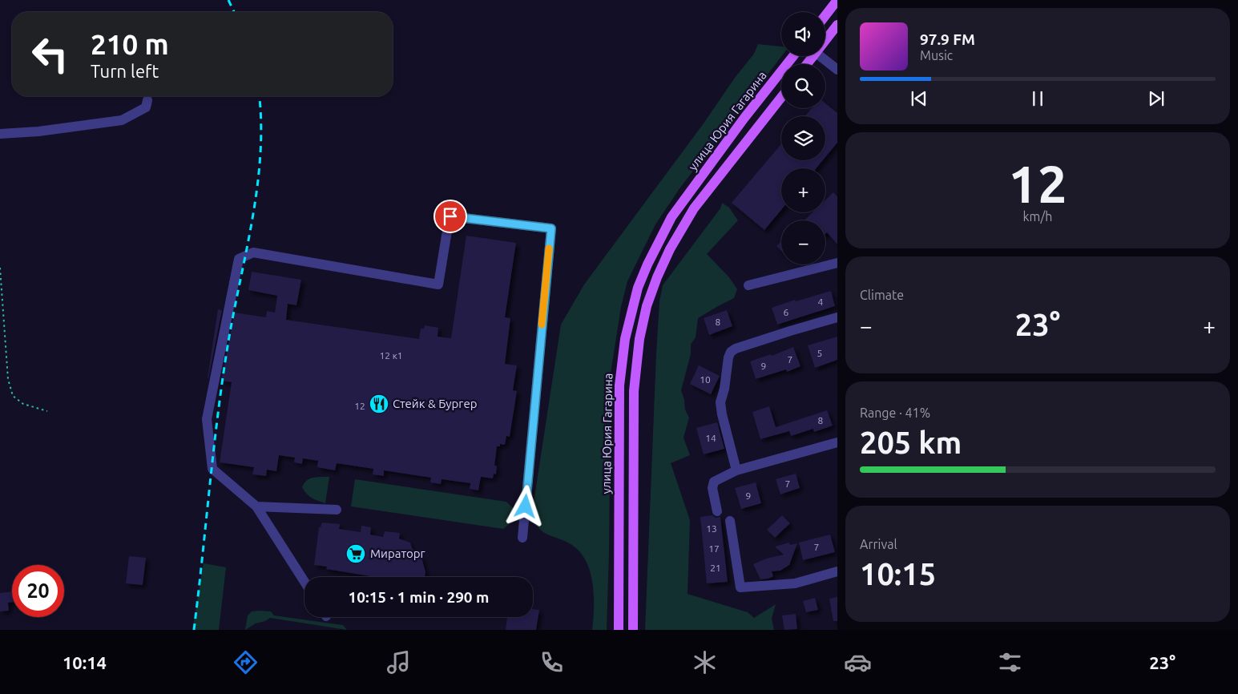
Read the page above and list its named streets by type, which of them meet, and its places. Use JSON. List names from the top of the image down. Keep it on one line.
{"streets":{"main road":["улица Юрия Гагарина"]},"places":{"restaurant":["Стейк & Бургер"],"supermarket":["Мираторг"]},"house_numbers":["4","6","8","5","12 к1","7","9","10","12","8","14","7","9","13","7","17","21"],"page":{"map_buttons":["+","−"],"turn":["210 m","Turn left"],"song":["97.9 FM","Music"],"tile":[["12","km/h"],"Climate",["Range · 41%","205 km"],["Arrival","10:15"]],"heat":["−","23°","+"],"limit":"20","trip":"10:15 · 1 min · 290 m","tabs":["10:14","23°"]}}
